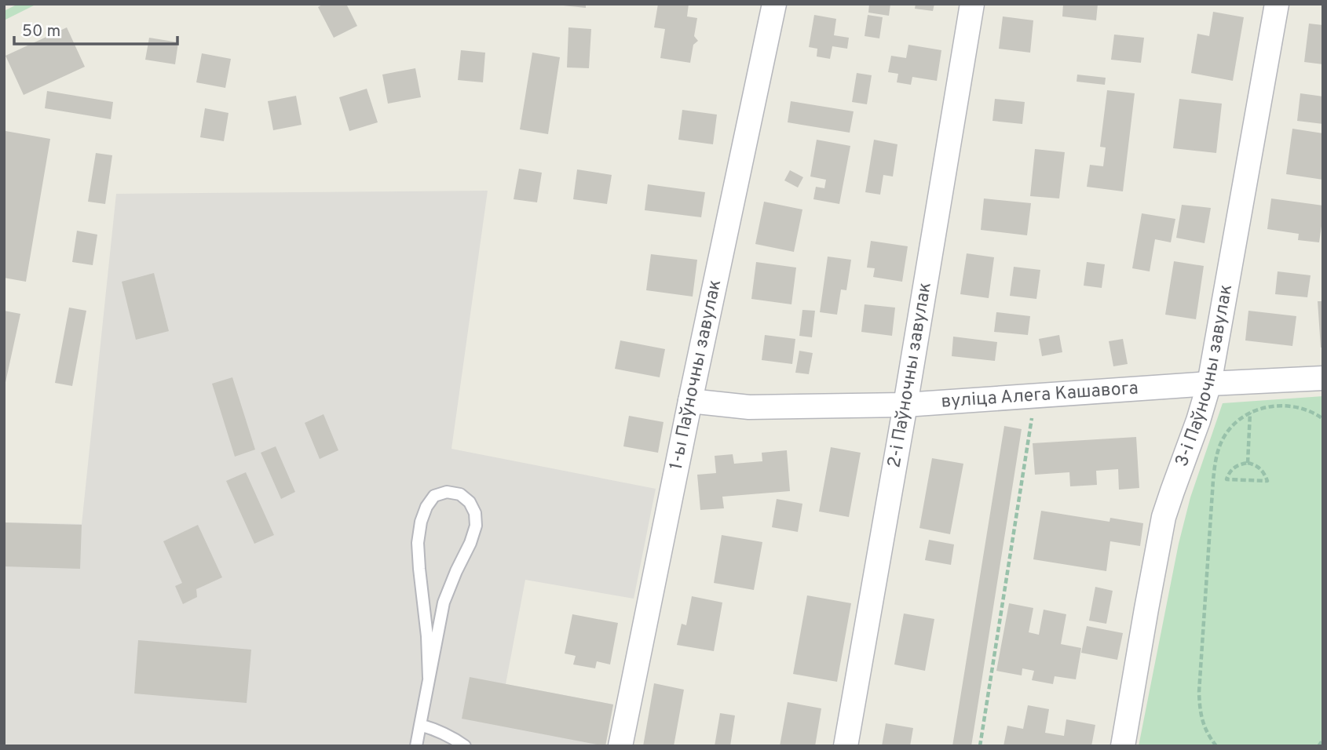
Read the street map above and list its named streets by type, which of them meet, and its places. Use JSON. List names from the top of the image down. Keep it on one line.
{"streets":{"street":["1-ы Паўночны завулак","2-і Паўночны завулак","3-і Паўночны завулак","вуліца Алега Кашавога"]},"crossings":[["1-ы Паўночны завулак","вуліца Алега Кашавога"],["2-і Паўночны завулак","вуліца Алега Кашавога"],["3-і Паўночны завулак","вуліца Алега Кашавога"]],"scale_bar":"50 m"}
